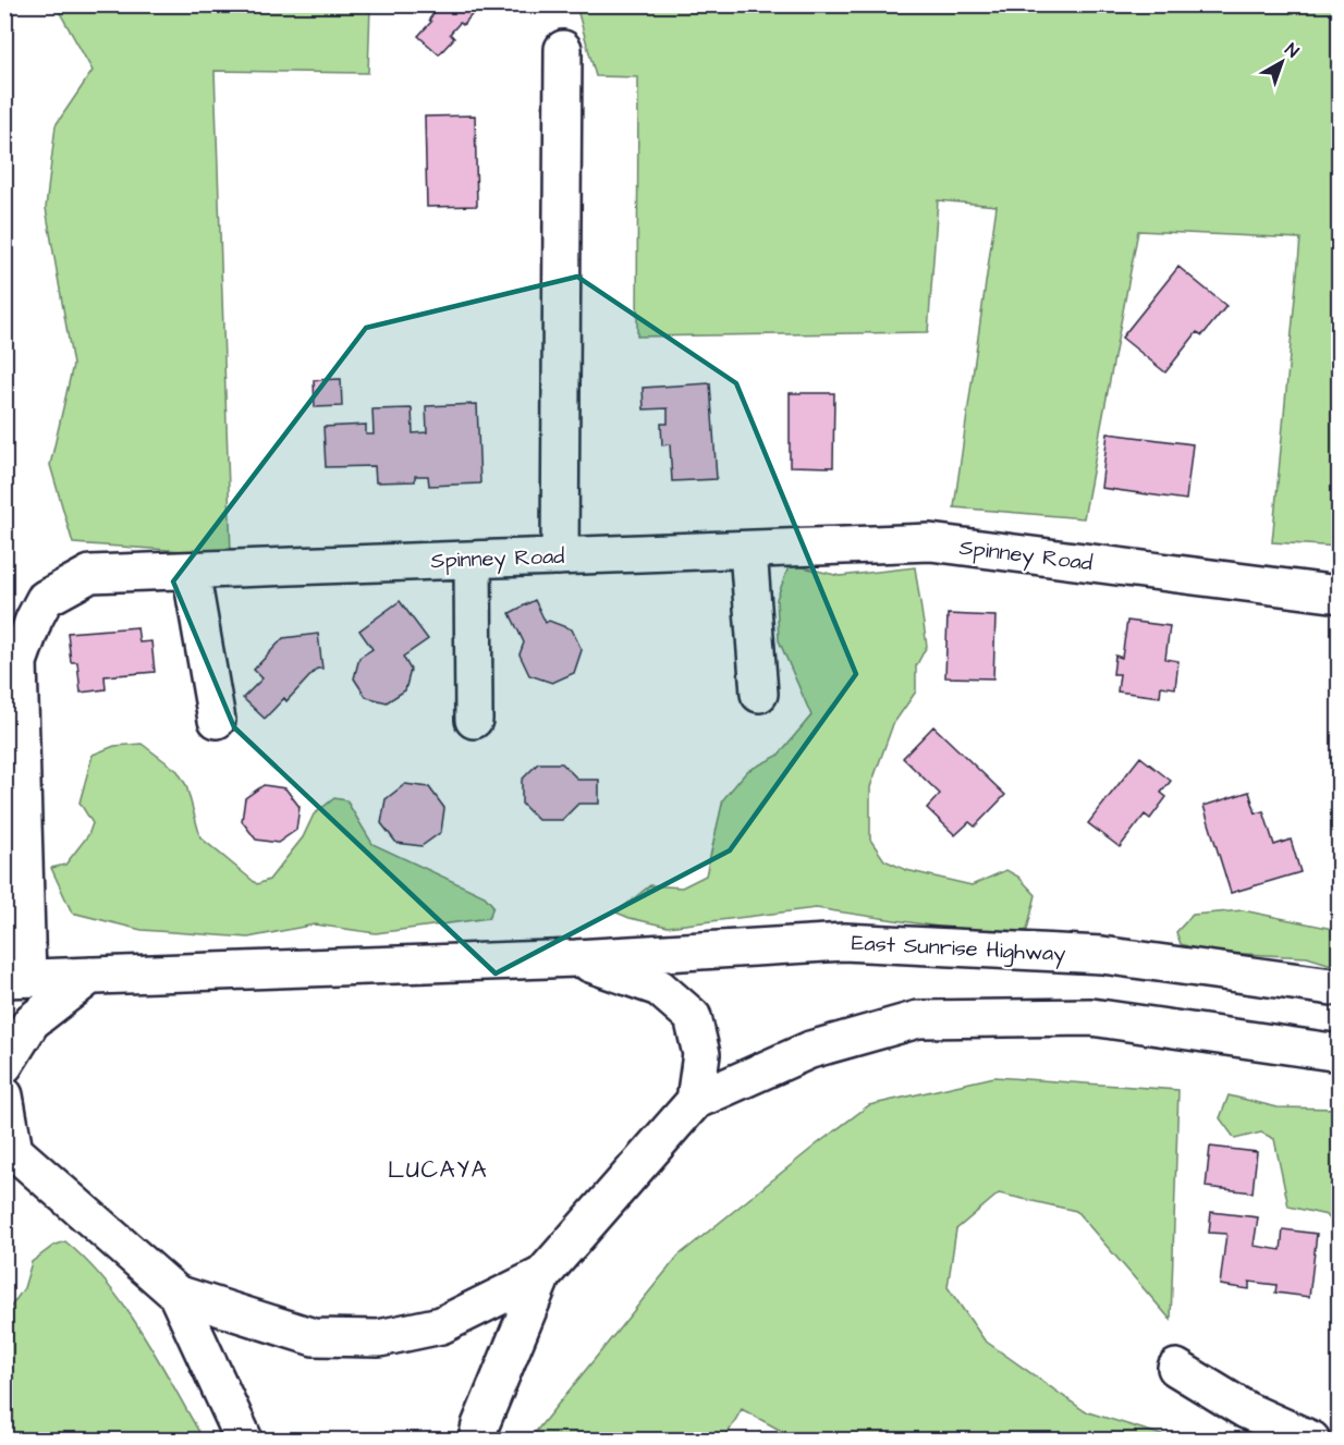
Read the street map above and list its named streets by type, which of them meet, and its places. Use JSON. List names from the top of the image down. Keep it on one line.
{"streets":{"main road":["Spinney Road","East Sunrise Highway"]},"districts":["LUCAYA"],"north":"top right"}
